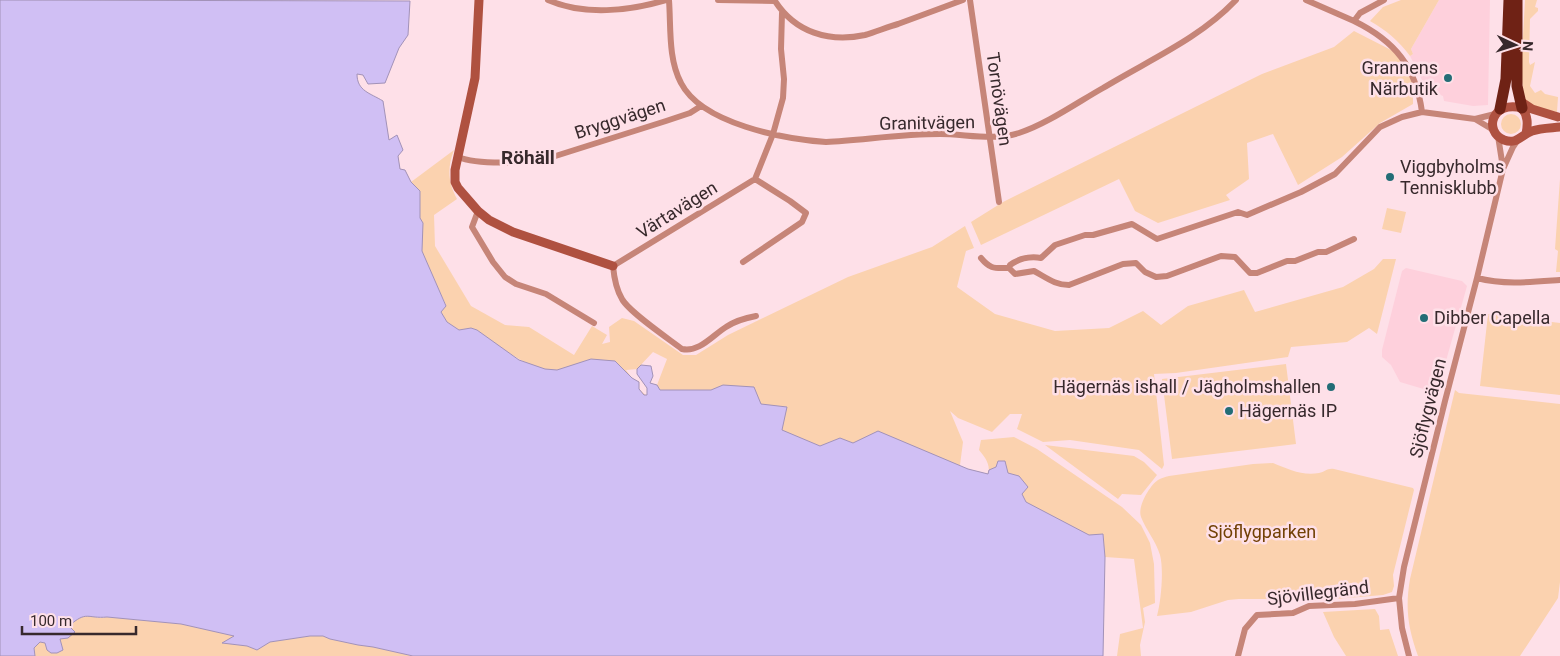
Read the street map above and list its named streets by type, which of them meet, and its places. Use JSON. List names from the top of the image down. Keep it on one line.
{"streets":{"street":["Tornövägen","Bryggvägen","Granitvägen","Värtavägen","Sjöflygvägen","Sjövillegränd"]},"crossings":[["Tornövägen","Granitvägen"],["Bryggvägen","Granitvägen"],["Sjöflygvägen","Sjövillegränd"]],"districts":["Röhäll"],"parks":["Sjöflygparken"],"places":["Grannens Närbutik","Viggbyholms Tennisklubb","Dibber Capella","Hägernäs ishall / Jägholmshallen","Hägernäs IP"],"scale_bar":"100 m","north":"right"}
